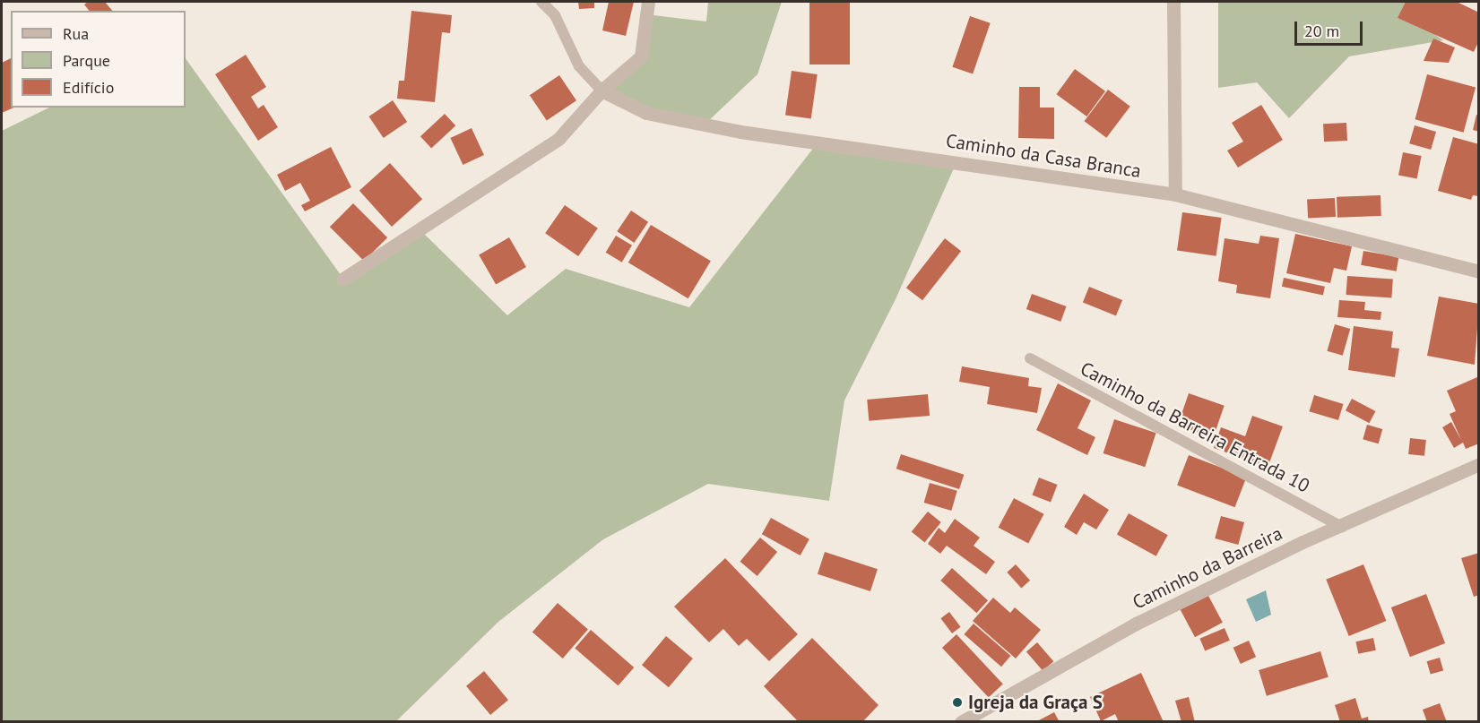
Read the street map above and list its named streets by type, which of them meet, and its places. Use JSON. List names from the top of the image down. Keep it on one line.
{"streets":{"street":["Caminho da Casa Branca","Caminho da Barreira"],"lane":["Caminho da Barreira Entrada 10"]},"crossings":[["Caminho da Barreira Entrada 10","Caminho da Barreira"]],"places":["Igreja da Graça S"],"legend":["Rua","Parque","Edifício"],"scale_bar":"20 m"}
